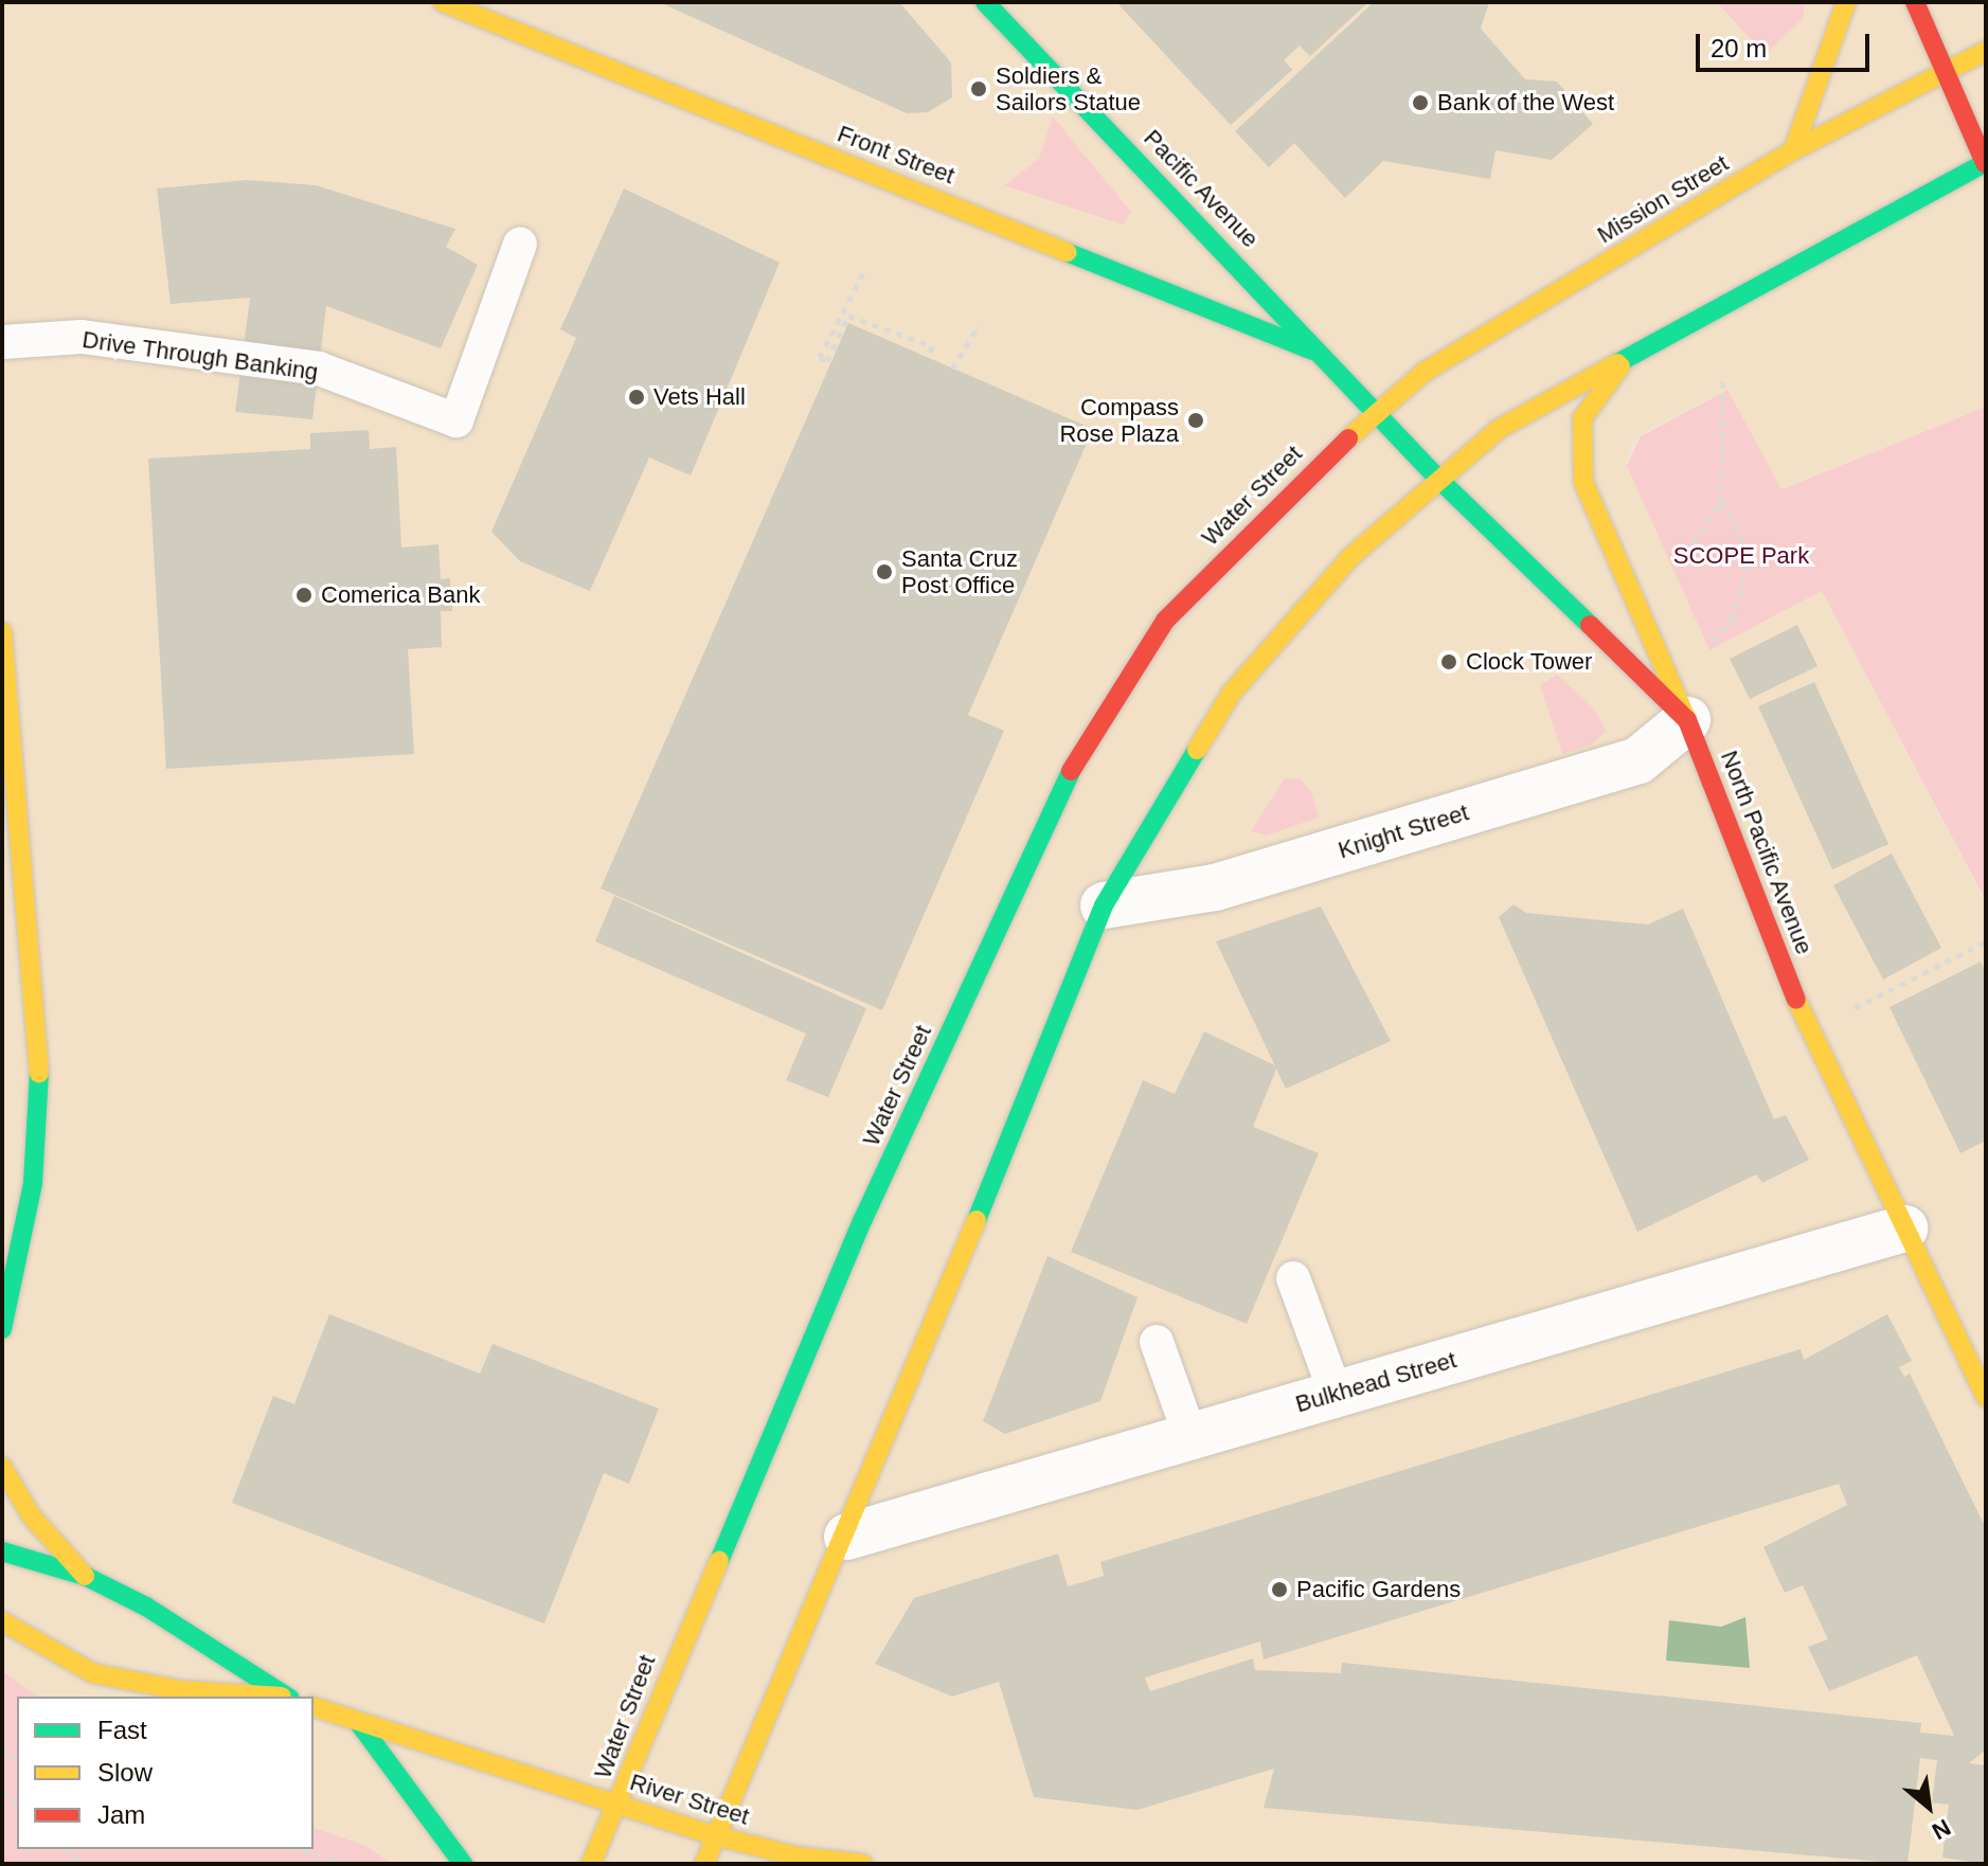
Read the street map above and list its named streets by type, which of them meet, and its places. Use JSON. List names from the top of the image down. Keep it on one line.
{"streets":{"main road":["Front Street","Pacific Avenue","Mission Street","Water Street","North Pacific Avenue","River Street"],"street":["Knight Street","Bulkhead Street"],"lane":["Drive Through Banking"]},"crossings":[["Front Street","Pacific Avenue"],["Pacific Avenue","Mission Street"],["Pacific Avenue","Water Street"],["Pacific Avenue","North Pacific Avenue"],["Mission Street","Water Street"],["Mission Street","North Pacific Avenue"],["Water Street","North Pacific Avenue"],["Water Street","River Street"],["Knight Street","North Pacific Avenue"],["North Pacific Avenue","Bulkhead Street"]],"parks":["SCOPE Park"],"places":["Soldiers & Sailors Statue","Bank of the West","Vets Hall","Compass Rose Plaza","Santa Cruz Post Office","Comerica Bank","Clock Tower","Pacific Gardens"],"legend":["Fast","Slow","Jam"],"scale_bar":"20 m","north":"bottom right"}
